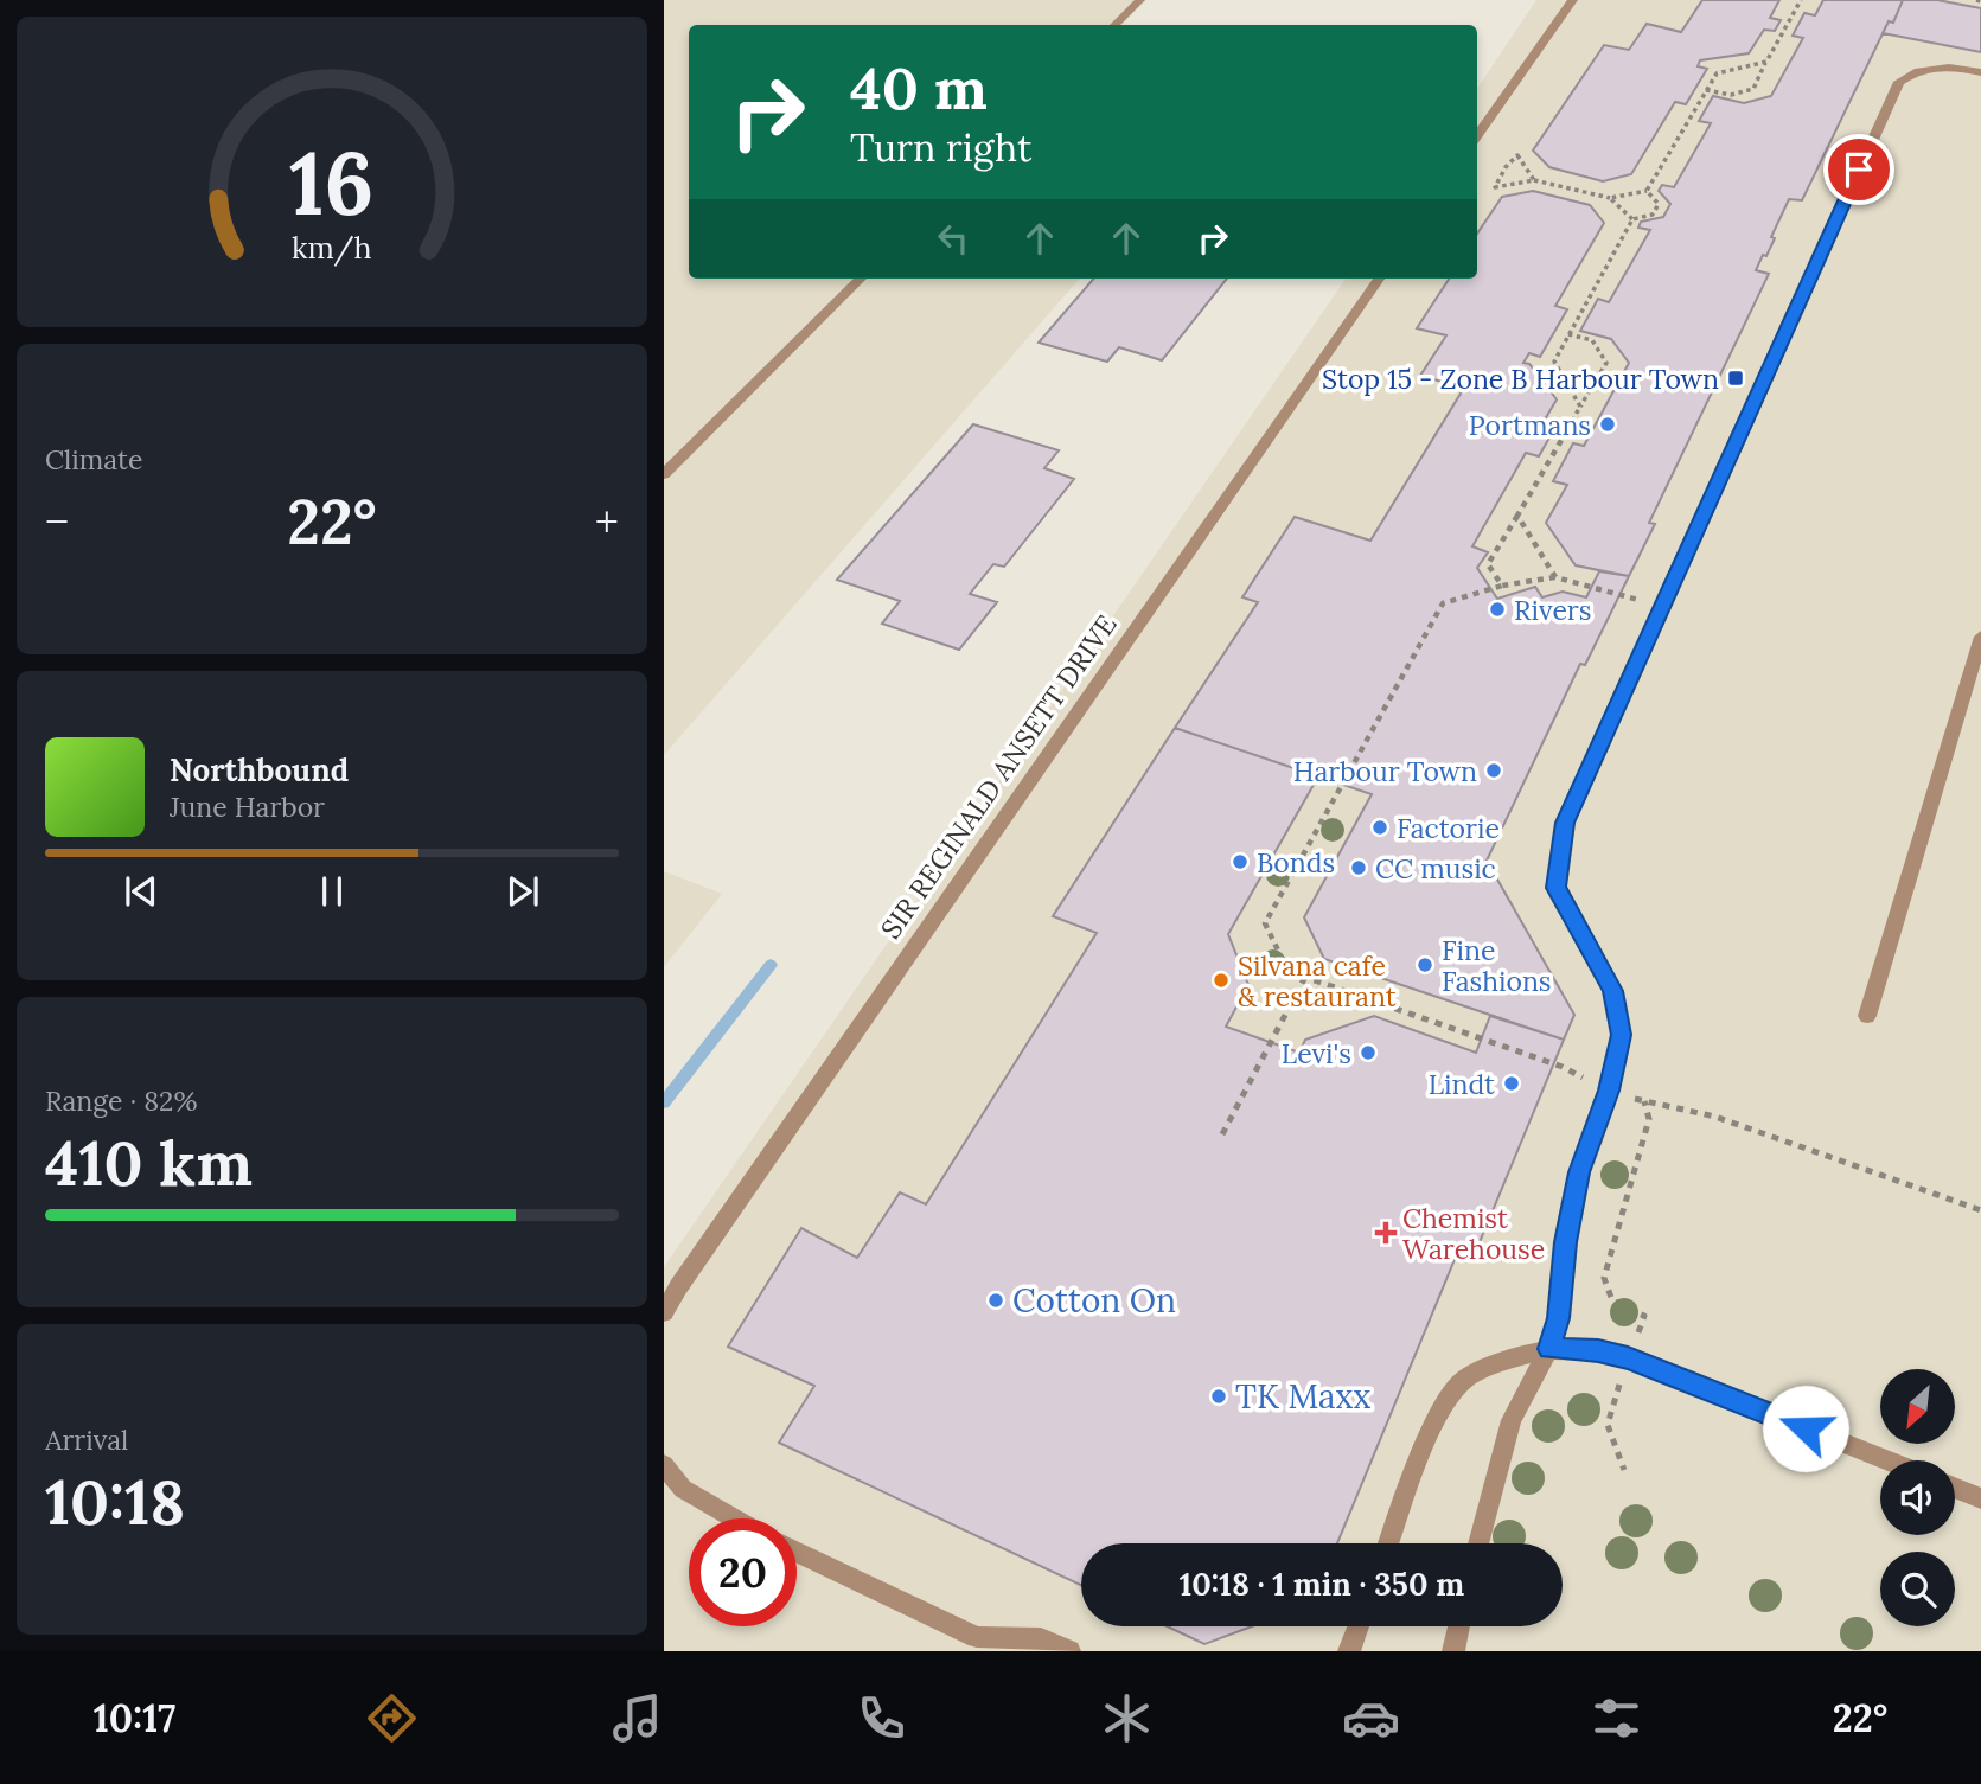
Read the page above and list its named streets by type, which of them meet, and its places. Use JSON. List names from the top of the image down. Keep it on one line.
{"streets":{"lane":["SIR REGINALD ANSETT DRIVE"]},"places":{"transit":["Stop 15 - Zone B Harbour Town"],"other":["Portmans","Rivers","Harbour Town","Factorie","Bonds","CC music","Fine Fashions","Silvana cafe & restaurant","Levi's","Lindt","Cotton On","TK Maxx"],"health":["Chemist Warehouse"]},"north":"bottom left","page":{"turn":["40 m","Turn right"],"tile":["Climate",["Range · 82%","410 km"],["Arrival","10:18"]],"heat":["−","22°","+"],"song":["Northbound","June Harbor"],"limit":"20","trip":"10:18 · 1 min · 350 m","tabs":["10:17","22°"],"gauge":["16","km/h"]}}
